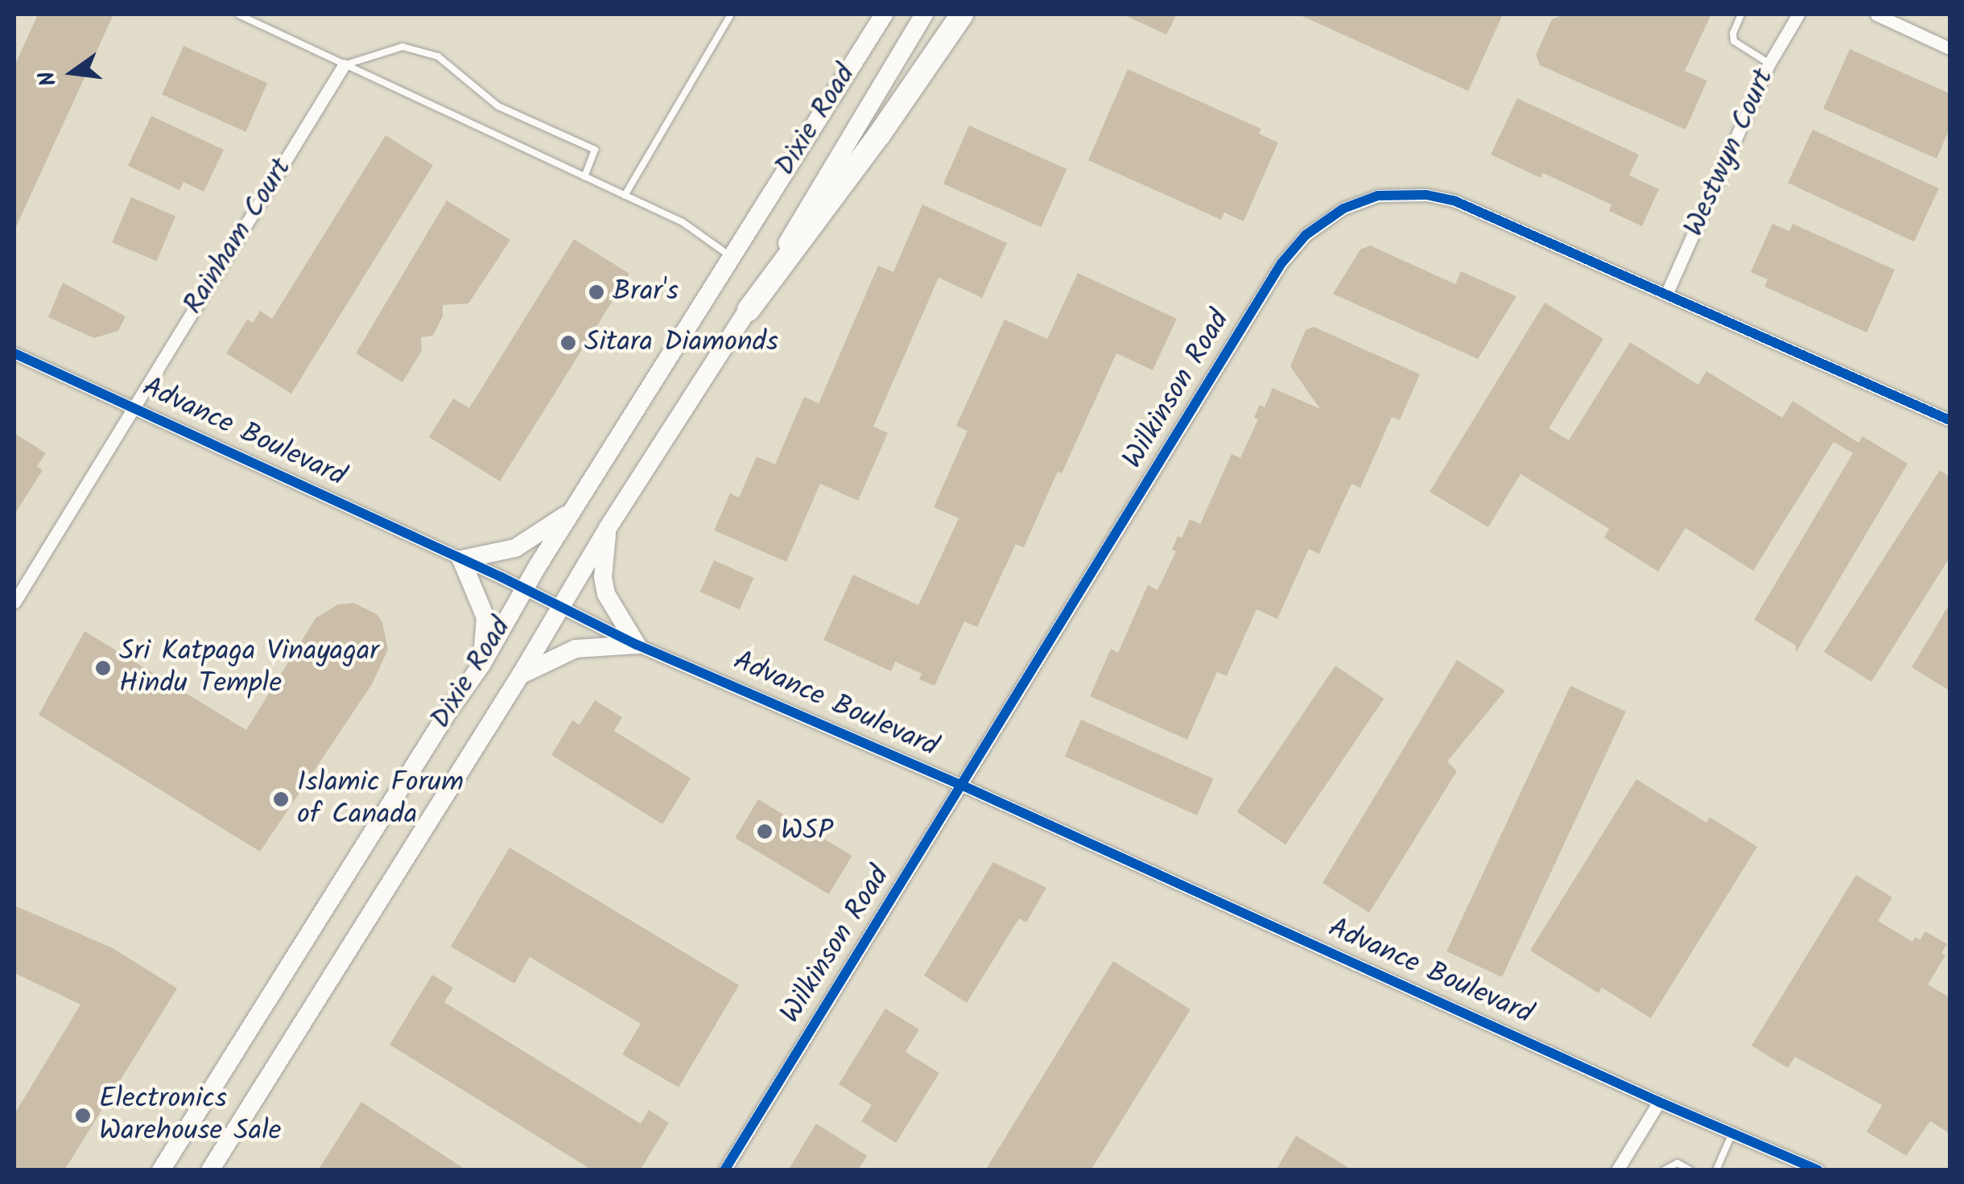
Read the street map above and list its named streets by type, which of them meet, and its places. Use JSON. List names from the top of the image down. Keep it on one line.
{"streets":{"main road":["Dixie Road"],"street":["Westwyn Court","Rainham Court","Wilkinson Road","Advance Boulevard"]},"crossings":[["Dixie Road","Advance Boulevard"],["Westwyn Court","Wilkinson Road"],["Rainham Court","Advance Boulevard"],["Wilkinson Road","Advance Boulevard"]],"places":["Brar's","Sitara Diamonds","Sri Katpaga Vinayagar Hindu Temple","Islamic Forum of Canada","WSP","Electronics Warehouse Sale"],"north":"left"}
